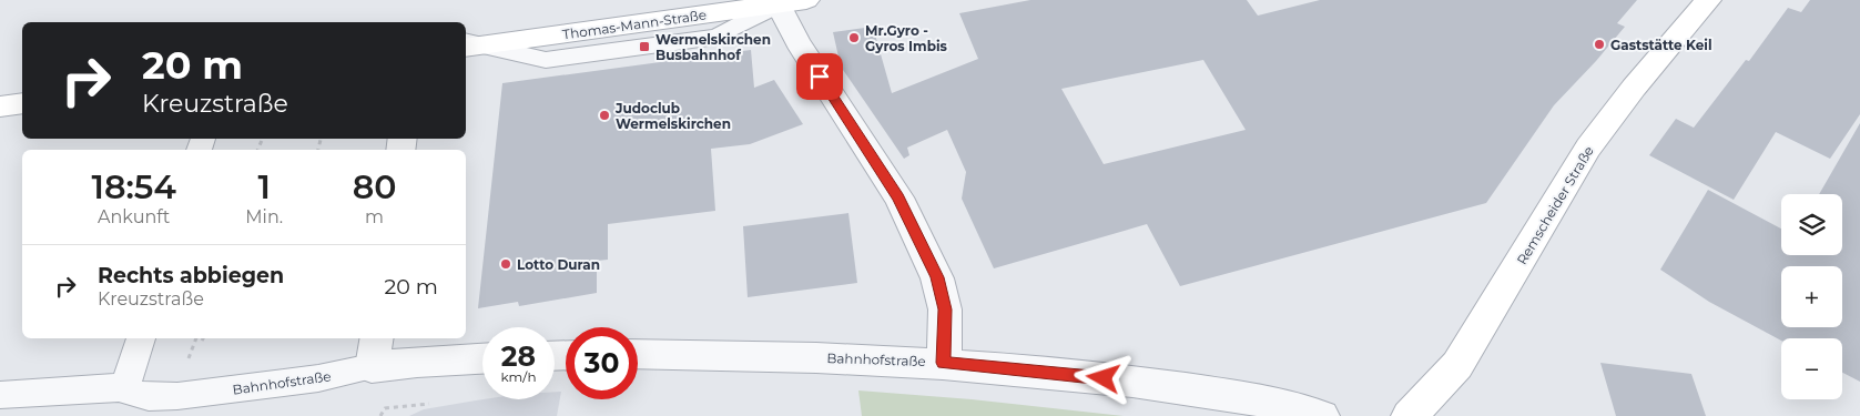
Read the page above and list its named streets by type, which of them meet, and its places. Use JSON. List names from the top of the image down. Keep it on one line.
{"streets":{"street":["Thomas-Mann-Straße","Remscheider Straße","Bahnhofstraße"]},"places":{"other":["Mr.Gyro - Gyros Imbis","Gaststätte Keil","Judoclub Wermelskirchen","Lotto Duran"],"transit":["Wermelskirchen Busbahnhof"]},"page":{"turn":["20 m","Kreuzstraße"],"eta":["18:54","Ankunft","1","Min.","80","m"],"map_buttons":["+","−"],"list":[{"name":"Rechts abbiegen","note":"Kreuzstraße","value":"20 m"}],"speed":"28 km/h","limit":"30"}}
